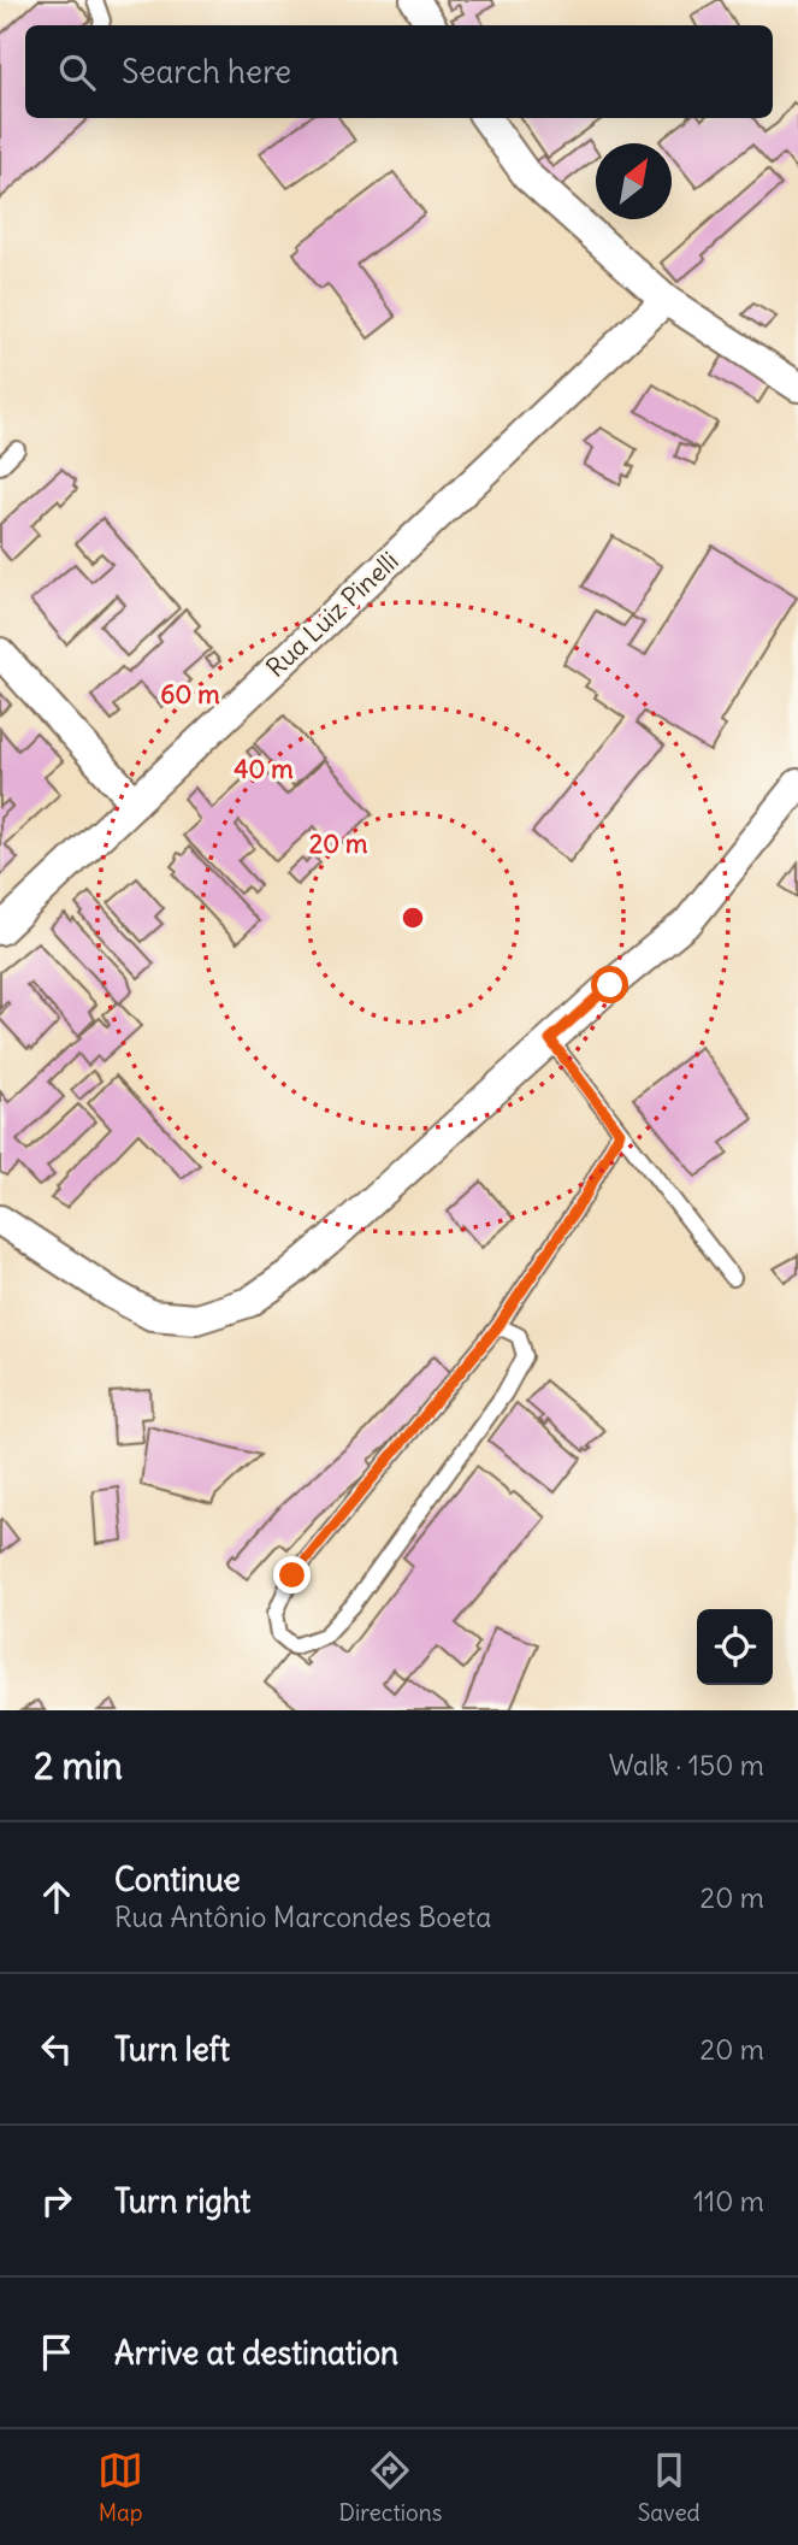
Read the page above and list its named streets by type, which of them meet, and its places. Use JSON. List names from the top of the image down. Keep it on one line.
{"streets":{"street":["Rua Luiz Pinelli"]},"north":"top right","page":{"search":"Search here","heading":["2 min","Walk · 150 m"],"list":[["Continue","Rua Antônio Marcondes Boeta","20 m"],["Turn left","20 m"],["Turn right","110 m"],"Arrive at destination"],"nav":["Map","Directions","Saved"]},"rings":["60 m","40 m","20 m"]}
